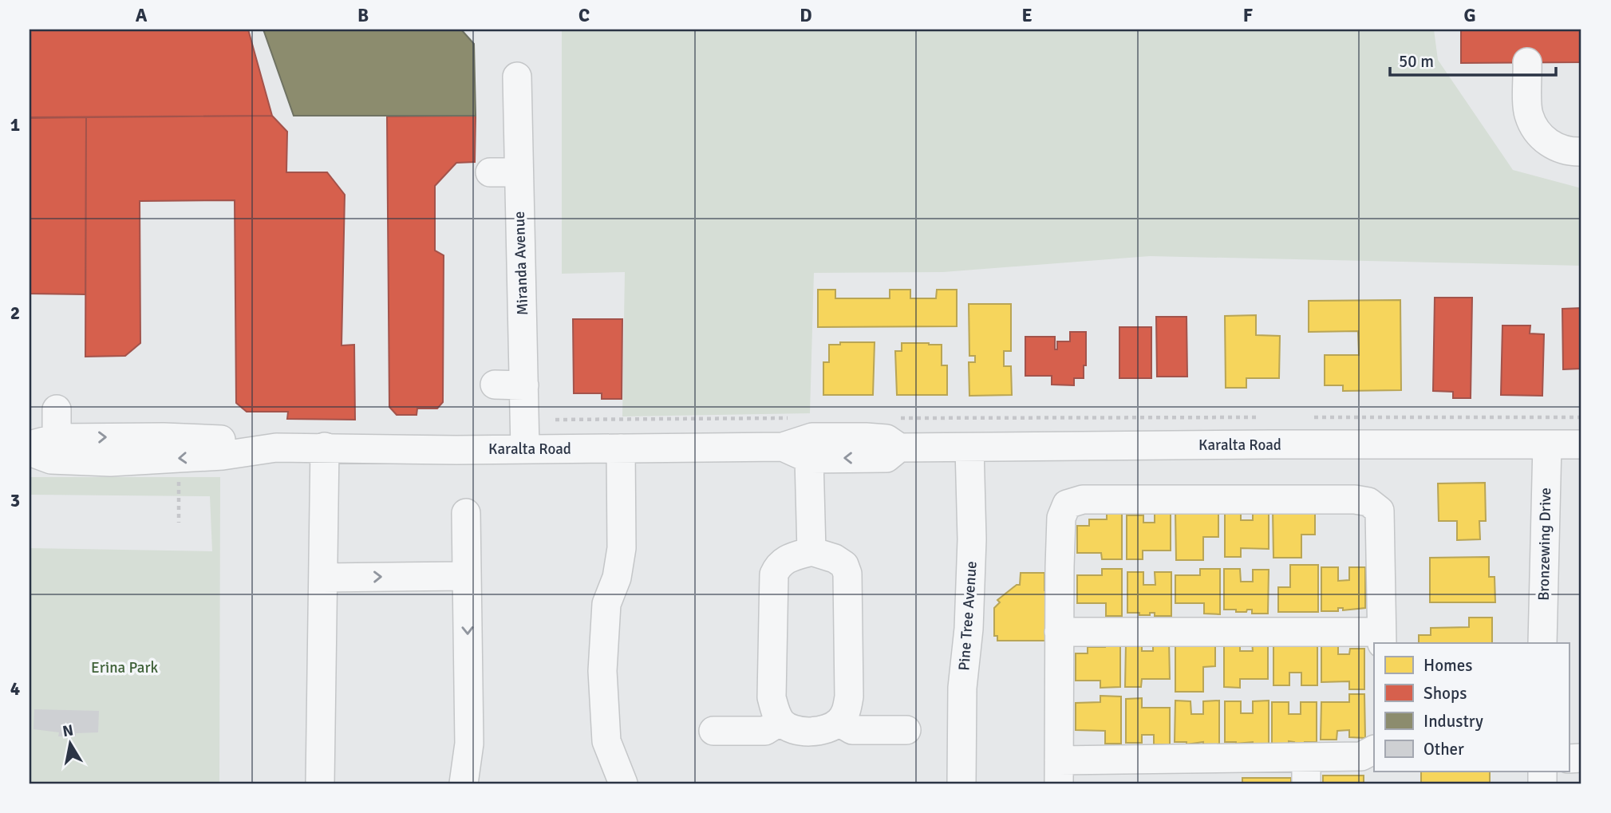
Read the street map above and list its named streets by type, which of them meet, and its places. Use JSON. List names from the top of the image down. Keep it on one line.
{"streets":{"street":["Miranda Avenue","Karalta Road","Bronzewing Drive","Pine Tree Avenue"]},"crossings":[["Miranda Avenue","Karalta Road"],["Karalta Road","Bronzewing Drive"],["Karalta Road","Pine Tree Avenue"]],"parks":["Erina Park"],"legend":["Homes","Shops","Industry","Other"],"scale_bar":"50 m","north":"top","grid":{"columns":["A","B","C","D","E","F","G"],"rows":["1","2","3","4"]}}
